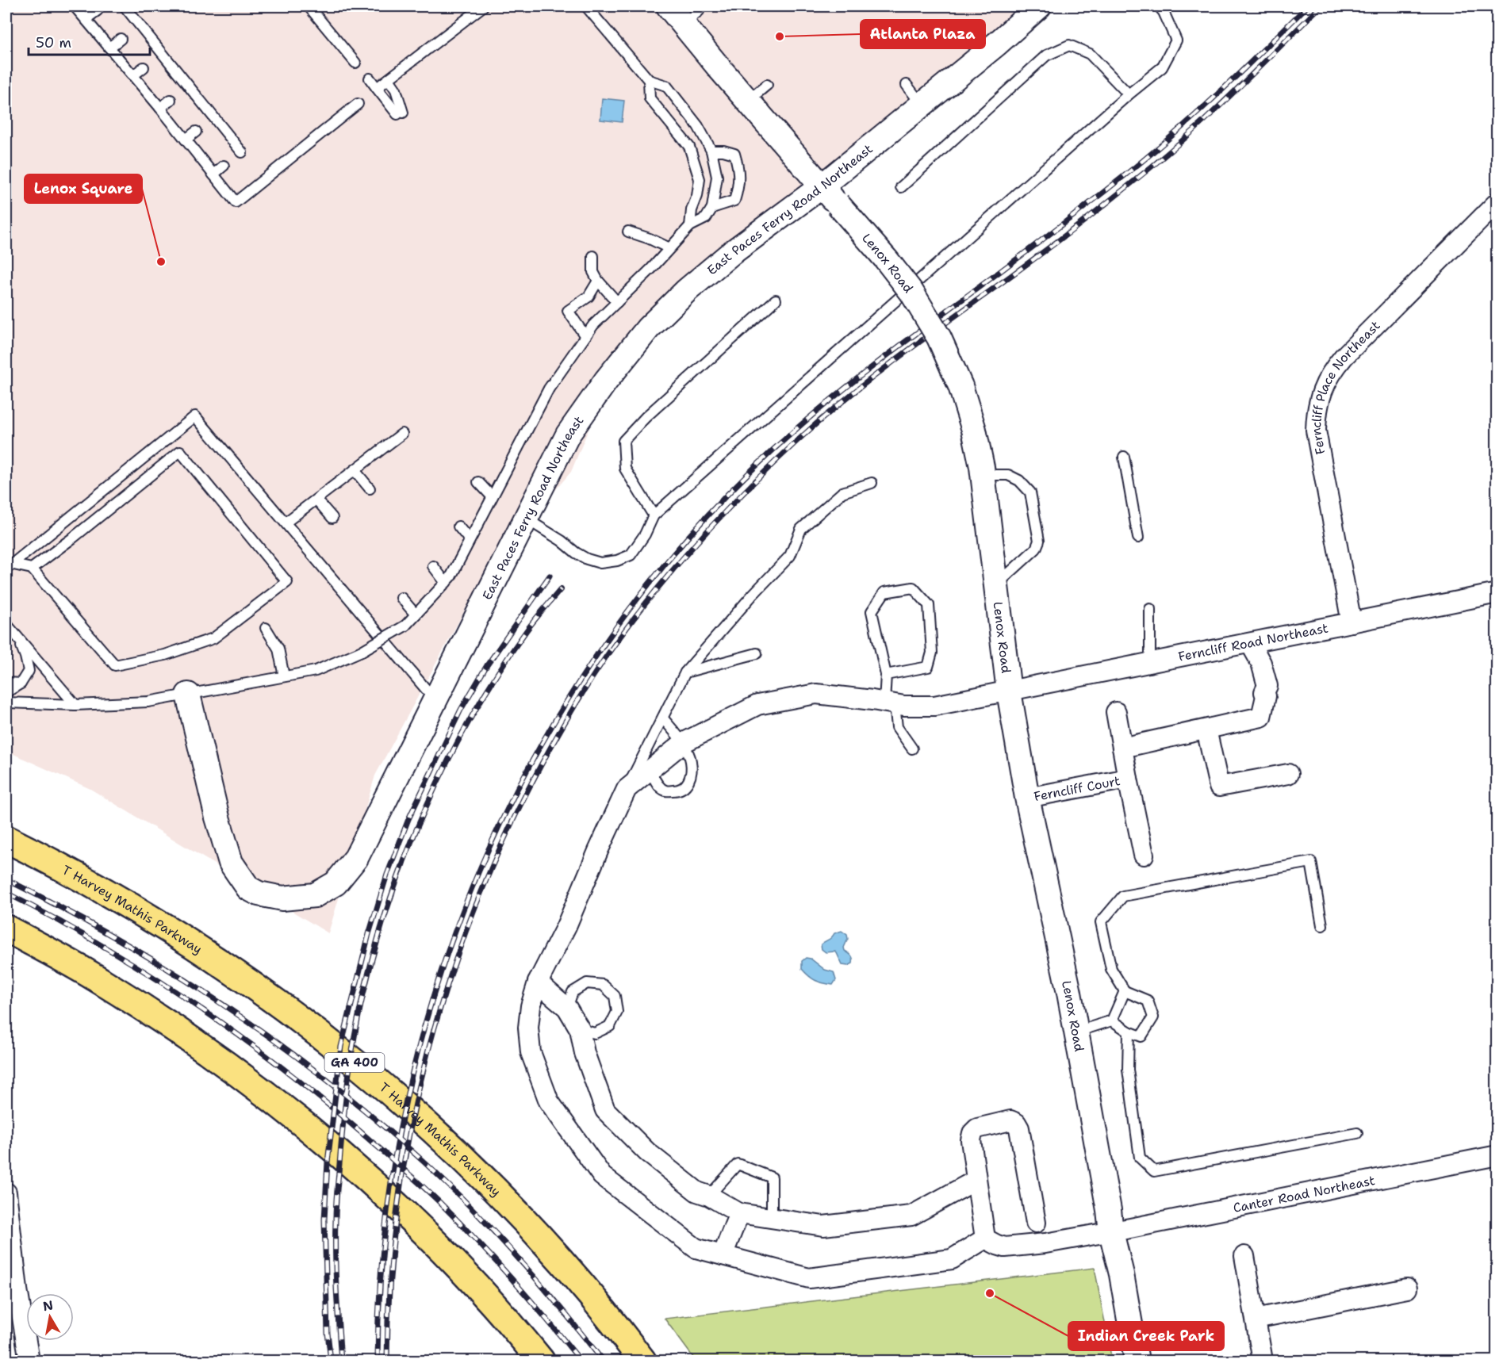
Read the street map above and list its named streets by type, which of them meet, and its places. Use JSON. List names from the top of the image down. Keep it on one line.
{"streets":{"highway":["T Harvey Mathis Parkway","GA 400"],"street":["East Paces Ferry Road Northeast","Lenox Road","Ferncliff Place Northeast","Ferncliff Road Northeast","Ferncliff Court","Canter Road Northeast"]},"crossings":[["East Paces Ferry Road Northeast","Lenox Road"],["Lenox Road","Ferncliff Road Northeast"],["Lenox Road","Ferncliff Court"],["Lenox Road","Canter Road Northeast"],["Ferncliff Place Northeast","Ferncliff Road Northeast"]],"places":["Atlanta Plaza","Lenox Square","Indian Creek Park"],"scale_bar":"50 m","north":"top"}
